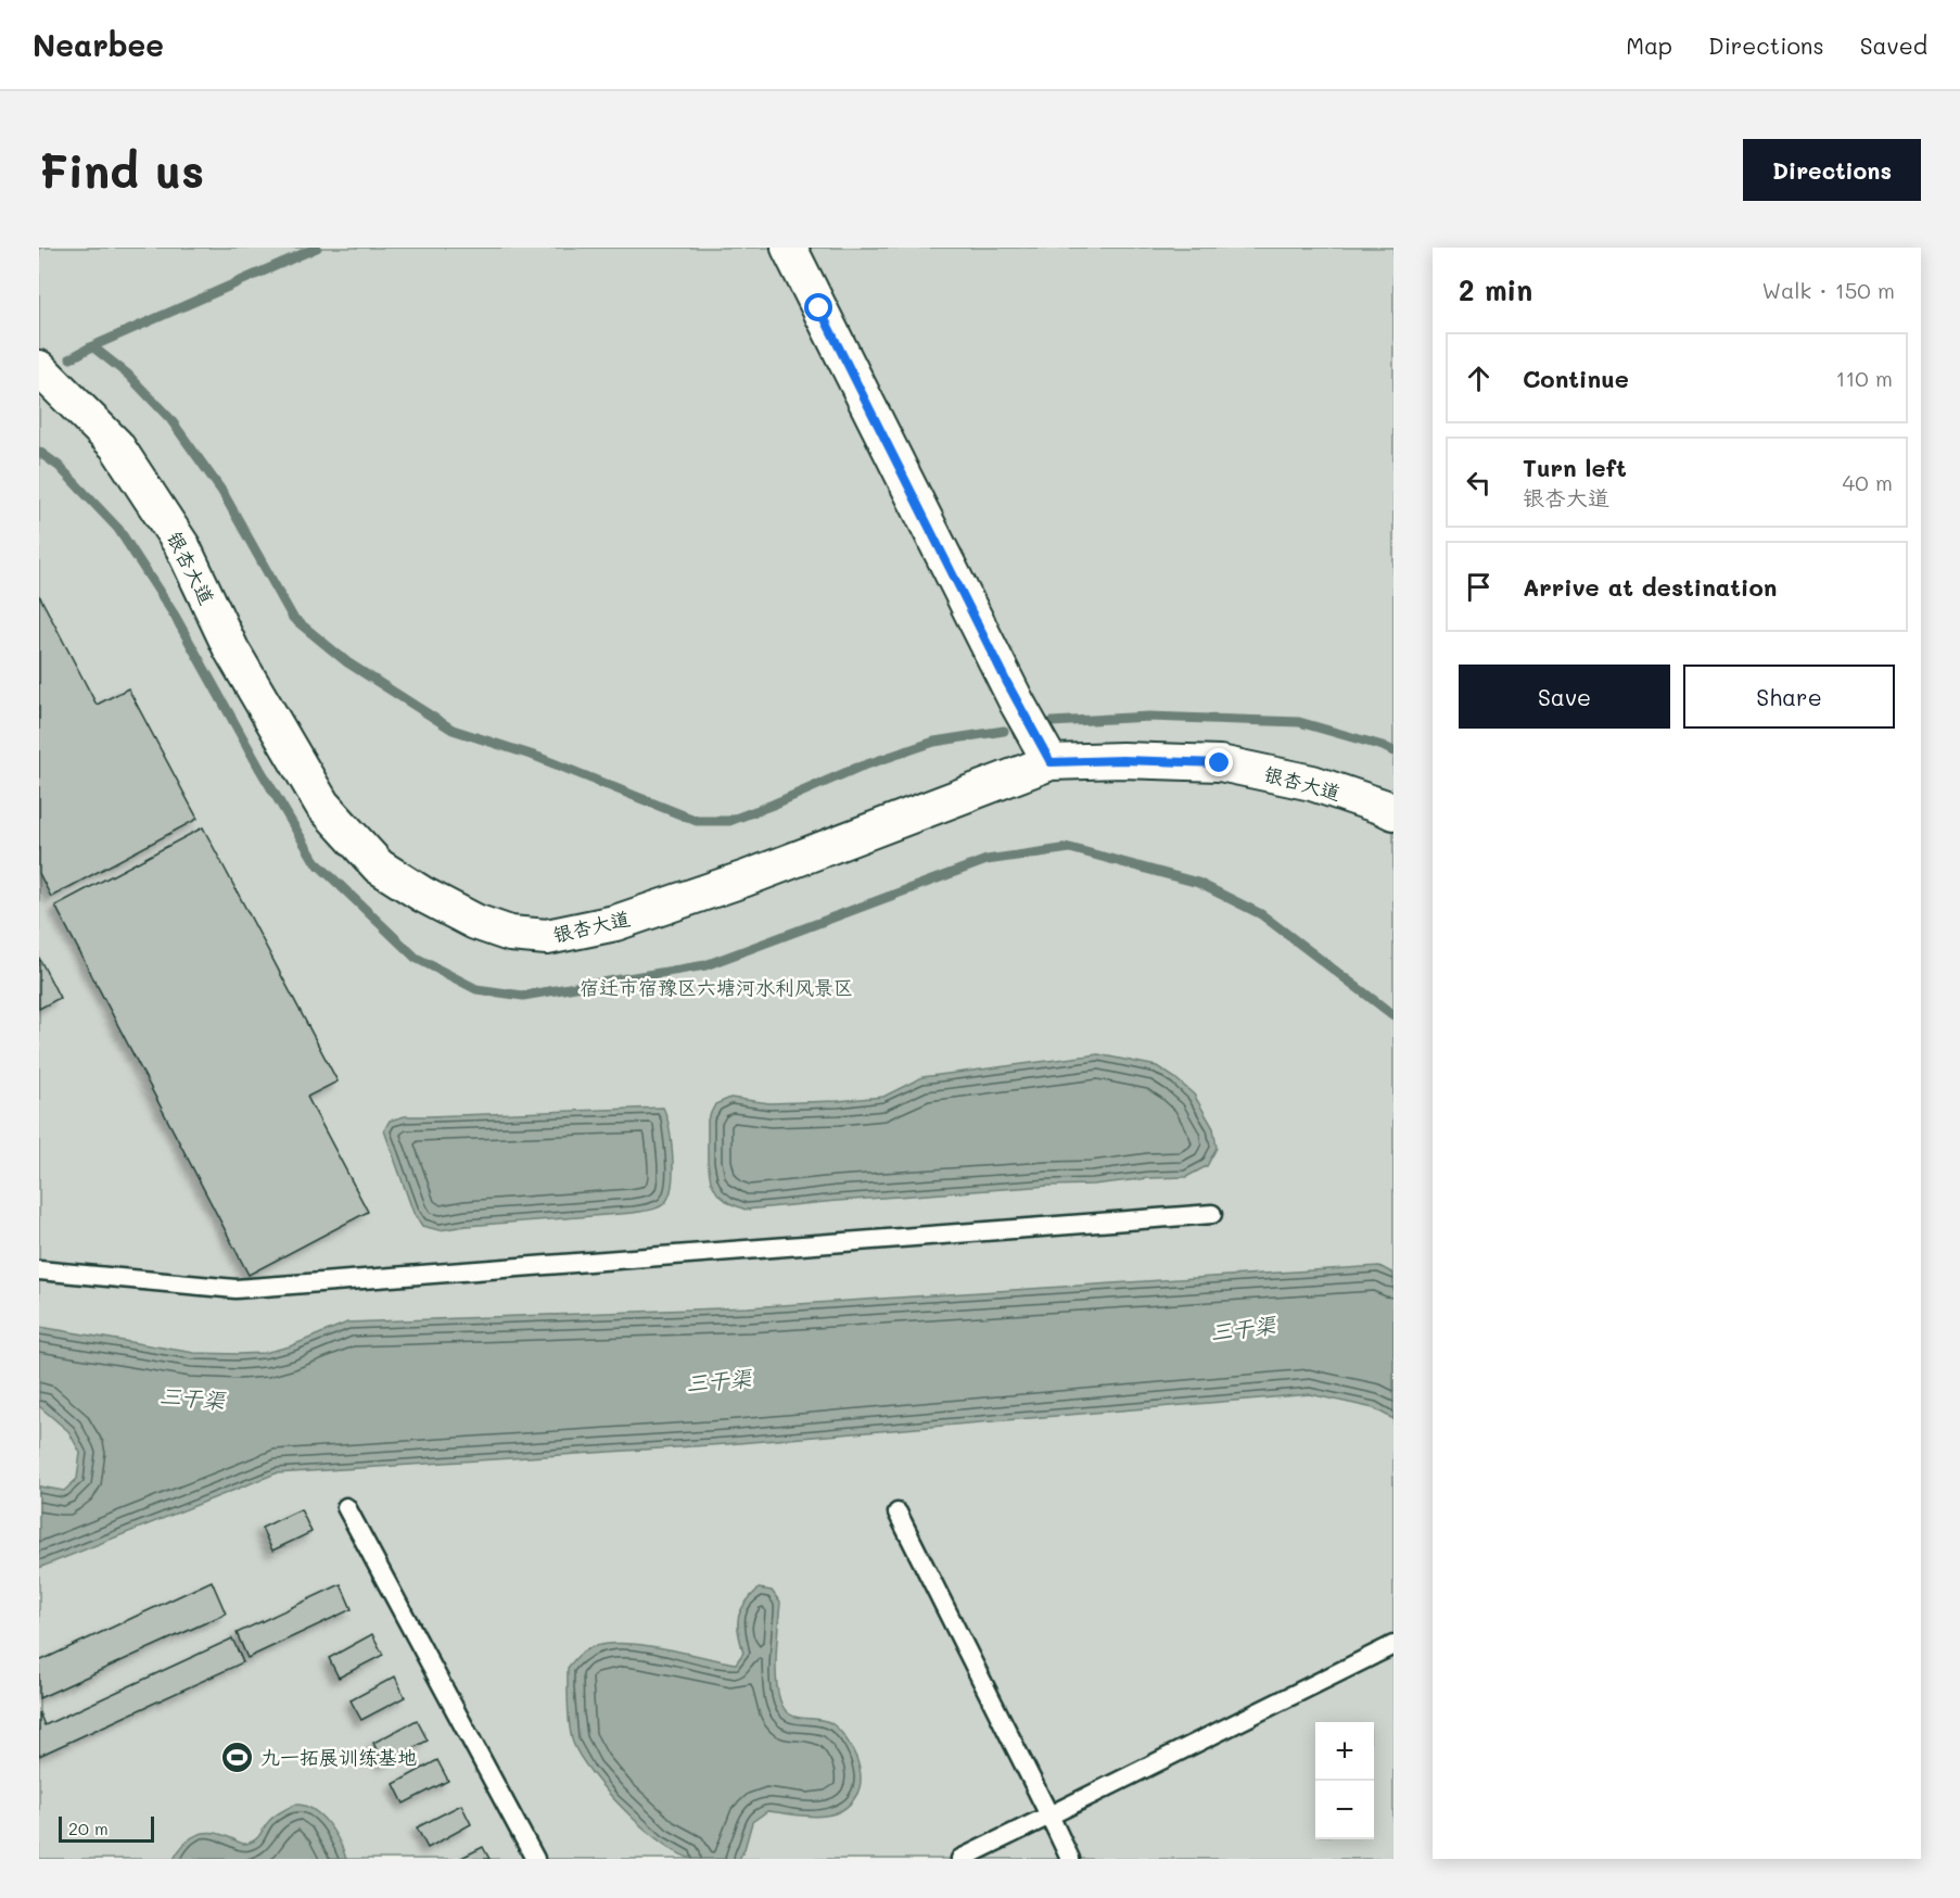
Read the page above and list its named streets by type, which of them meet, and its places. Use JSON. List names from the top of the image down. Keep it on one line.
{"streets":{"street":["银杏大道"]},"water":["三干渠"],"parks":["宿迁市宿豫区六塘河水利风景区"],"places":{"sports":["九一拓展训练基地"]},"scale_bar":"20 m","page":{"header":"Nearbee","nav":["Map","Directions","Saved"],"buttons":["Directions",["Save","Share"]],"title":"Find us","heading":["2 min","Walk · 150 m"],"list":[["Continue","110 m"],["Turn left","银杏大道","40 m"],"Arrive at destination"],"map_buttons":["+","−"],"scale":"20 m"}}
